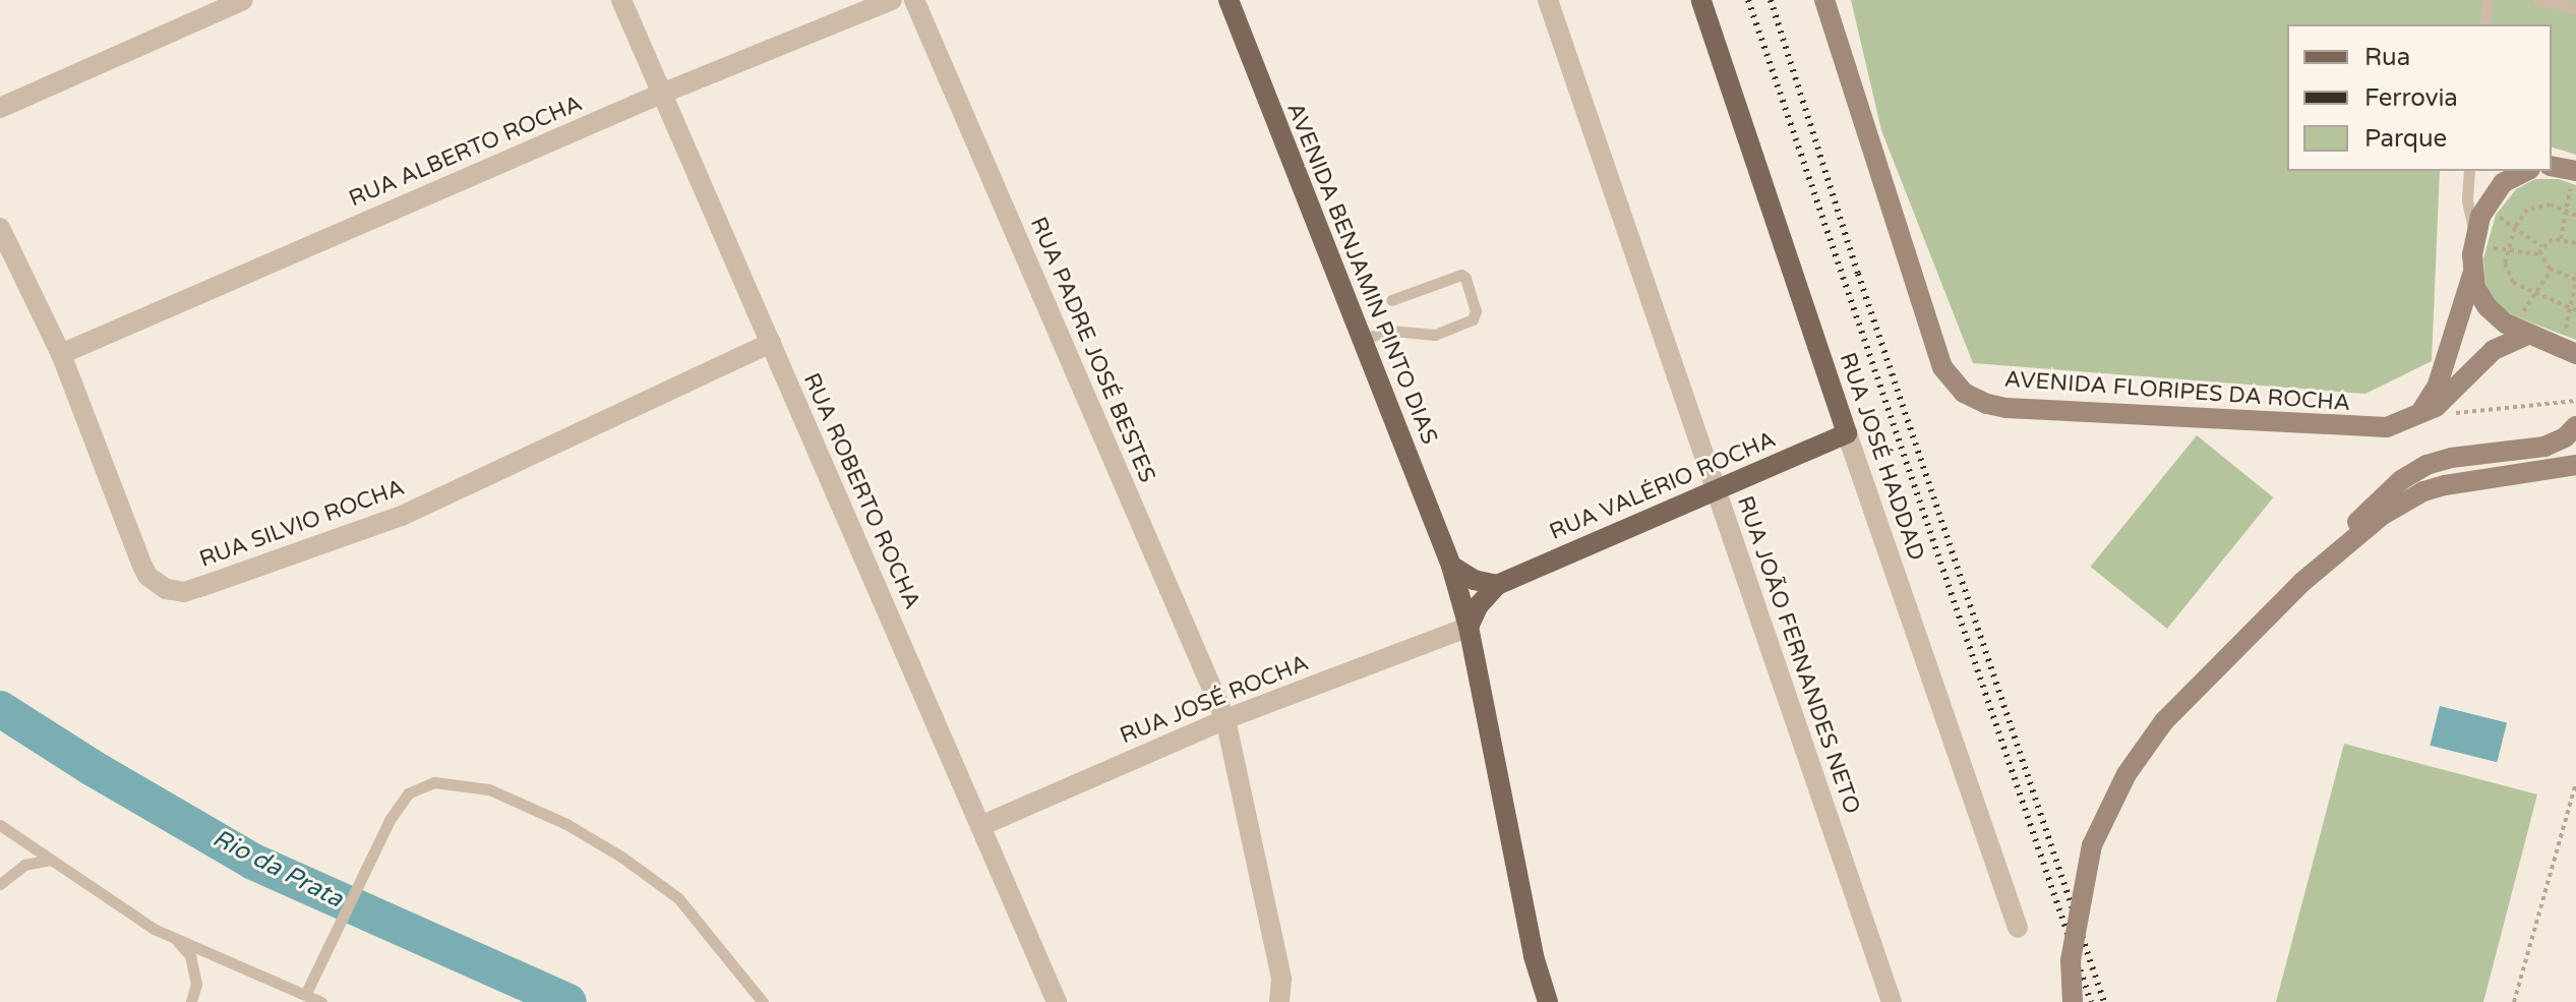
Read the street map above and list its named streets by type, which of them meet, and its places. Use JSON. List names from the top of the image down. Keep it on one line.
{"streets":{"main road":["AVENIDA BENJAMIN PINTO DIAS","AVENIDA FLORIPES DA ROCHA","RUA JOSÉ HADDAD","RUA VALÉRIO ROCHA"],"street":["RUA ALBERTO ROCHA","RUA PADRE JOSÉ BESTES","RUA ROBERTO ROCHA","RUA SILVIO ROCHA","RUA JOÃO FERNANDES NETO","RUA JOSÉ ROCHA"]},"crossings":[["RUA ALBERTO ROCHA","RUA ROBERTO ROCHA"],["RUA ALBERTO ROCHA","RUA SILVIO ROCHA"],["AVENIDA BENJAMIN PINTO DIAS","RUA JOSÉ ROCHA"],["RUA PADRE JOSÉ BESTES","RUA JOSÉ ROCHA"],["RUA JOSÉ HADDAD","RUA VALÉRIO ROCHA"],["RUA VALÉRIO ROCHA","RUA JOÃO FERNANDES NETO"],["RUA ROBERTO ROCHA","RUA SILVIO ROCHA"],["RUA ROBERTO ROCHA","RUA JOSÉ ROCHA"]],"water":["Rio da Prata"],"legend":["Rua","Ferrovia","Parque"]}
